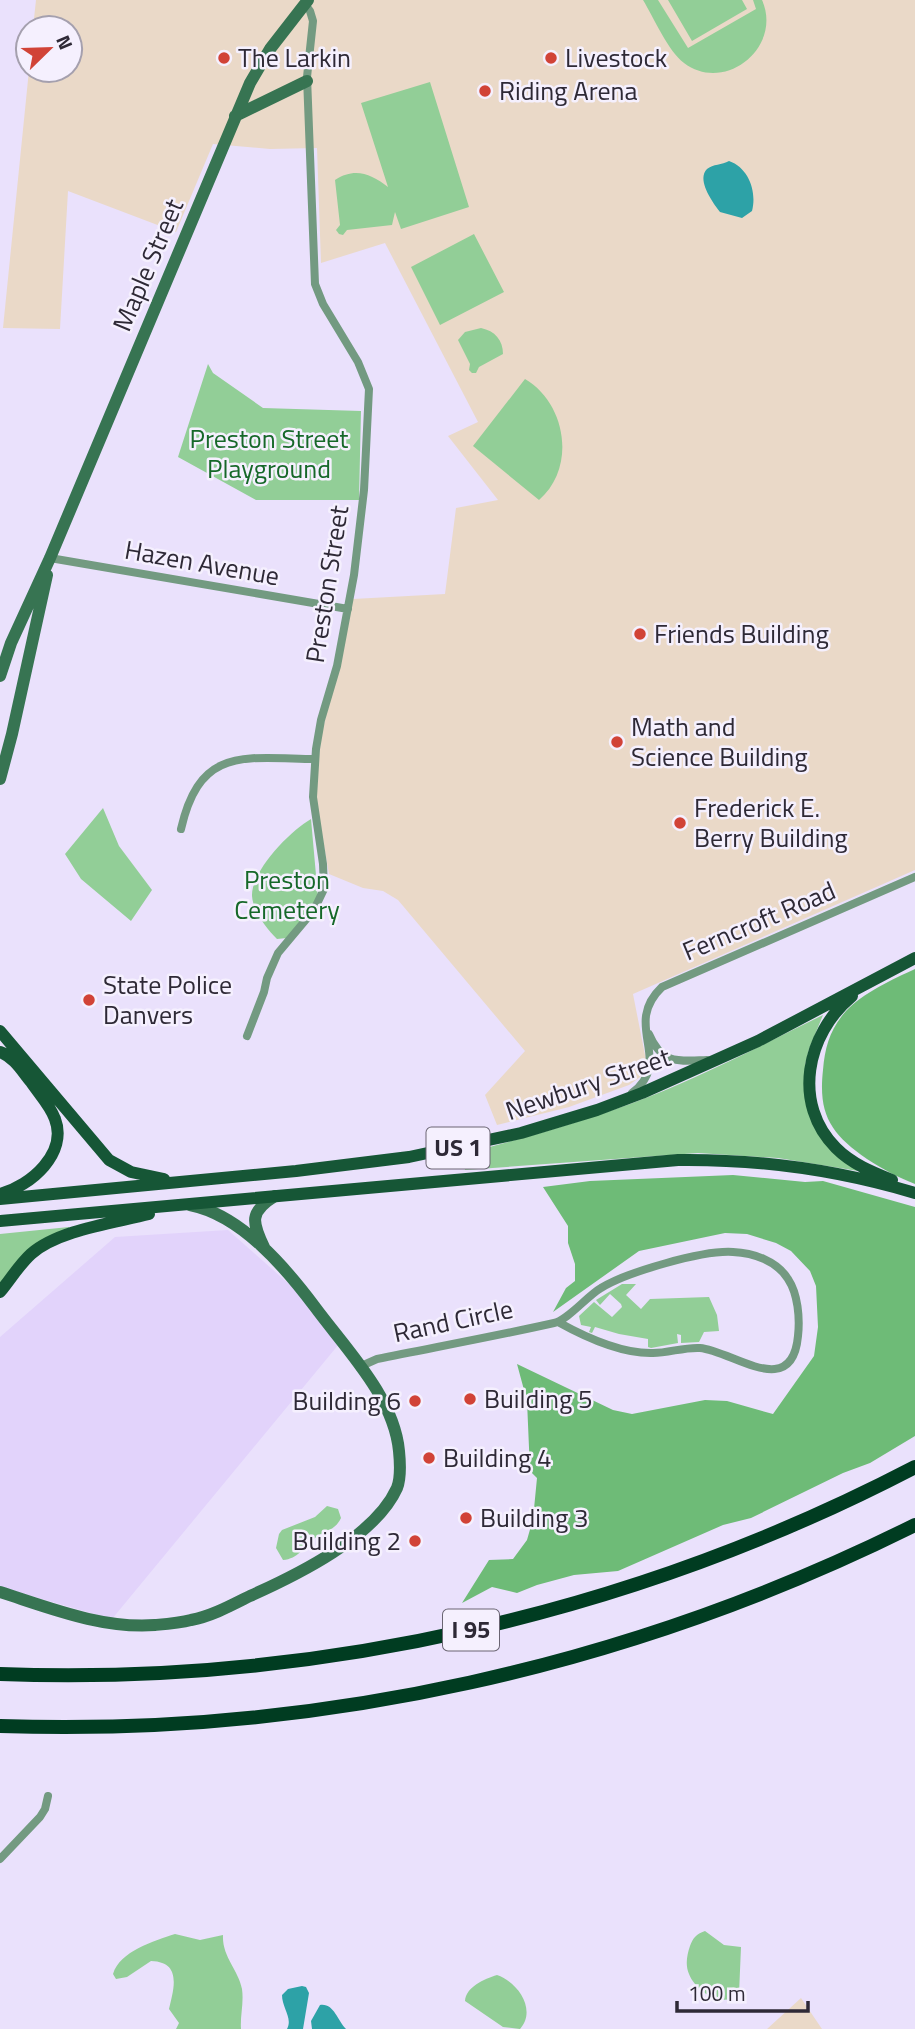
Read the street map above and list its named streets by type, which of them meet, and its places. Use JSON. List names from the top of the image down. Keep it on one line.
{"streets":{"highway":["I 95"],"main road":["Maple Street","Newbury Street","US 1"],"street":["Hazen Avenue","Preston Street","Ferncroft Road","Rand Circle"]},"crossings":[["Maple Street","Hazen Avenue"],["Maple Street","Preston Street"],["Hazen Avenue","Preston Street"],["Ferncroft Road","Newbury Street"]],"parks":["Preston Street Playground","Preston Cemetery"],"places":["The Larkin","Livestock","Riding Arena","Friends Building","Math and Science Building","Frederick E. Berry Building","State Police Danvers","Building 5","Building 6","Building 4","Building 3","Building 2"],"scale_bar":"100 m","north":"top right"}
